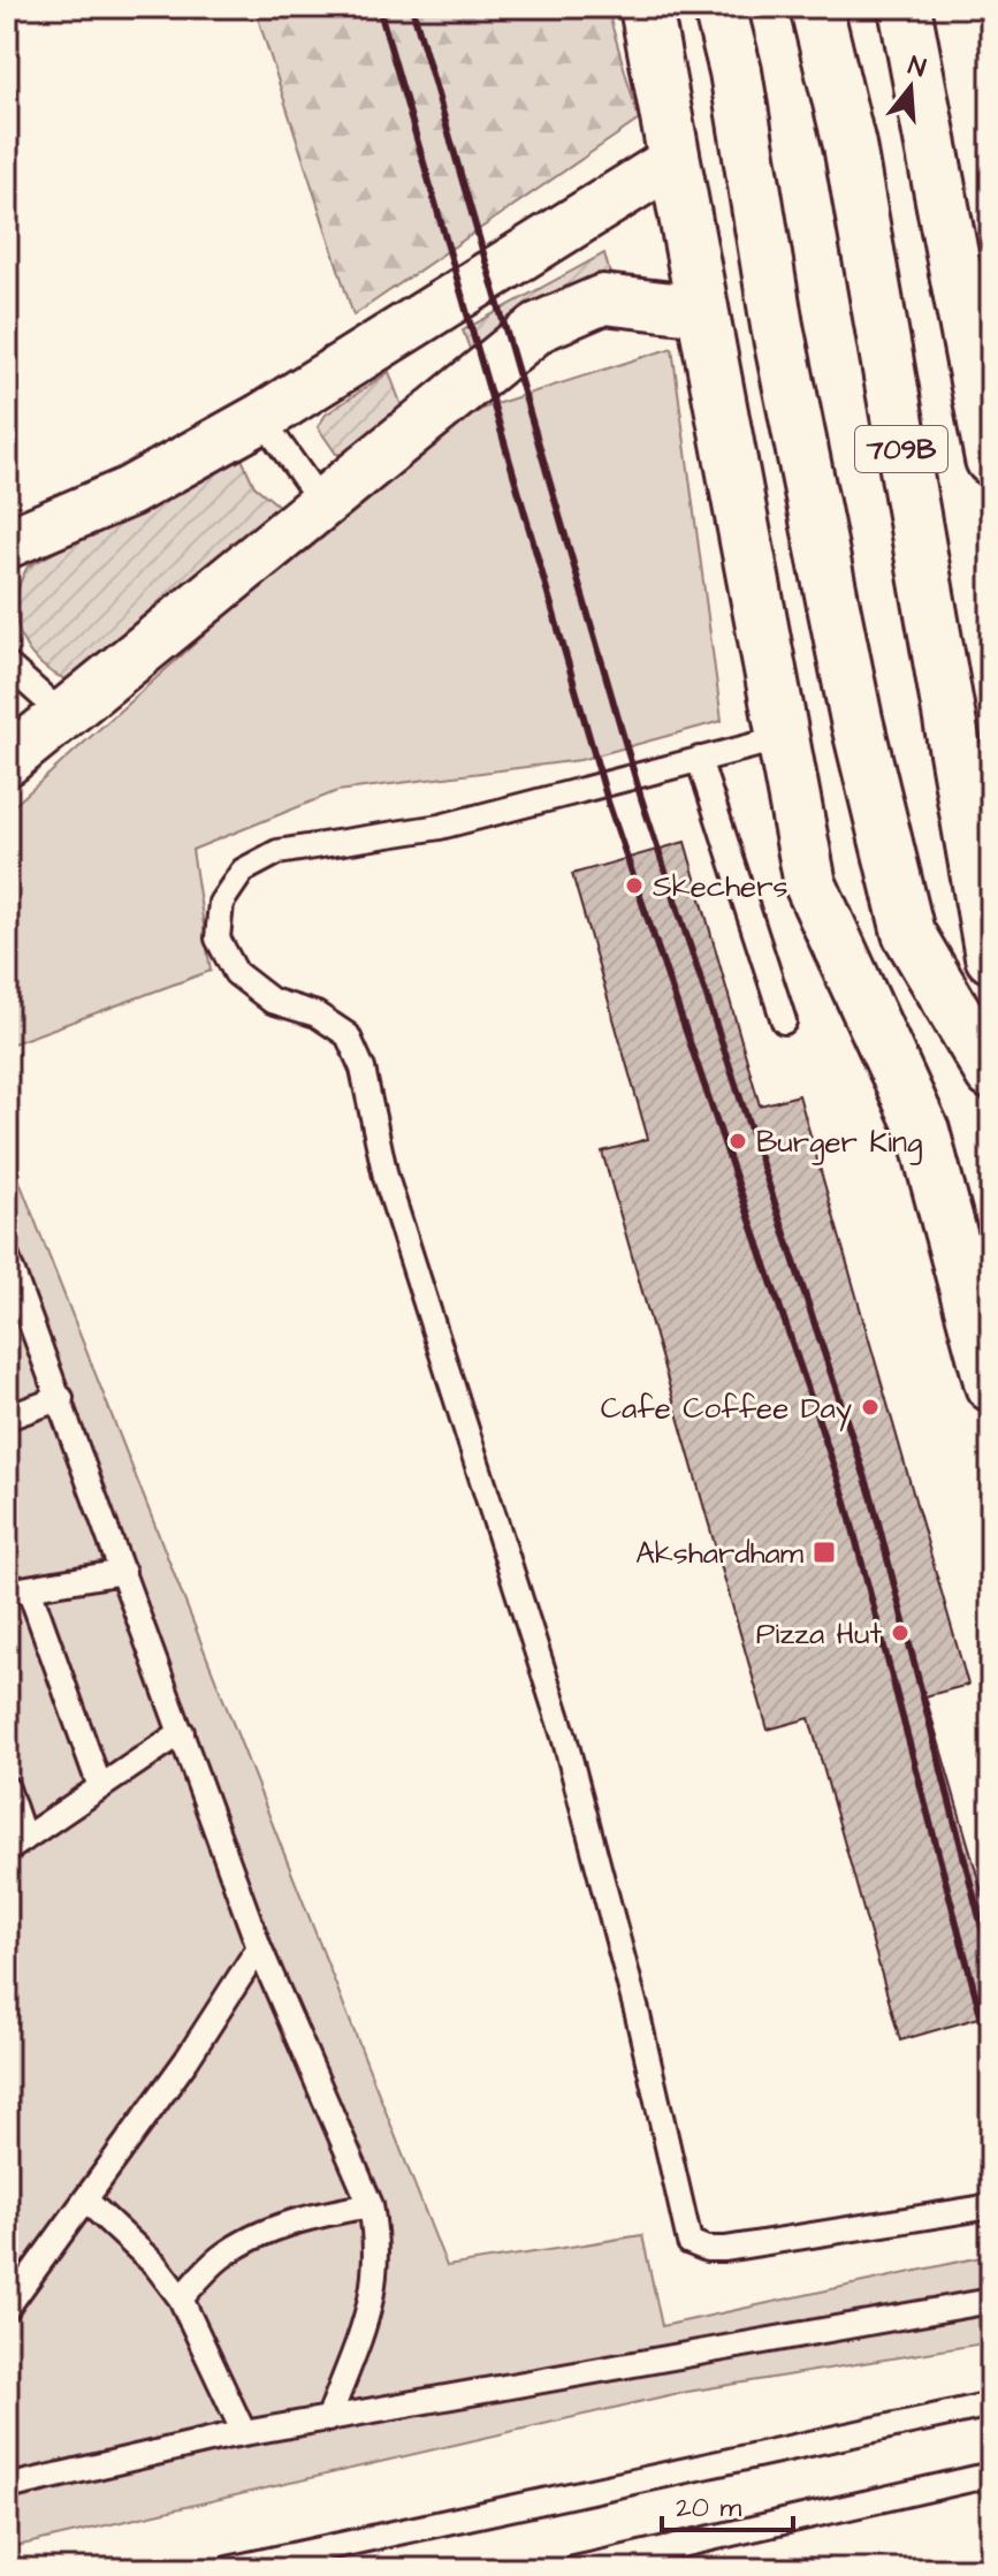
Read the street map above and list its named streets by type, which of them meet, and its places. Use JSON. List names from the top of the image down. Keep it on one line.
{"streets":{"main road":["709B"]},"places":{"other":["Skechers","Burger King","Cafe Coffee Day","Pizza Hut"],"transit":["Akshardham"]},"scale_bar":"20 m","north":"top"}
